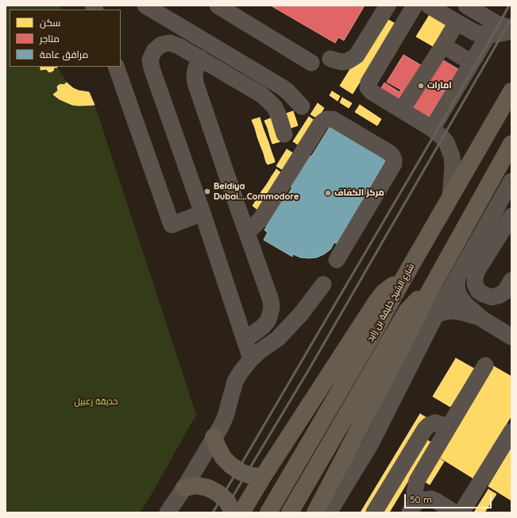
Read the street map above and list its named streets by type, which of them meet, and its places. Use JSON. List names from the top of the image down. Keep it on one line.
{"streets":{"main road":["شارع الشيخ خليفة بن زايد"]},"parks":["حديقة زعبيل"],"places":["امارات","Beldiya Dubai....Commodore","مركز الكفاف"],"legend":["سكن","متاجر","مرافق عامة"],"scale_bar":"50 m"}
